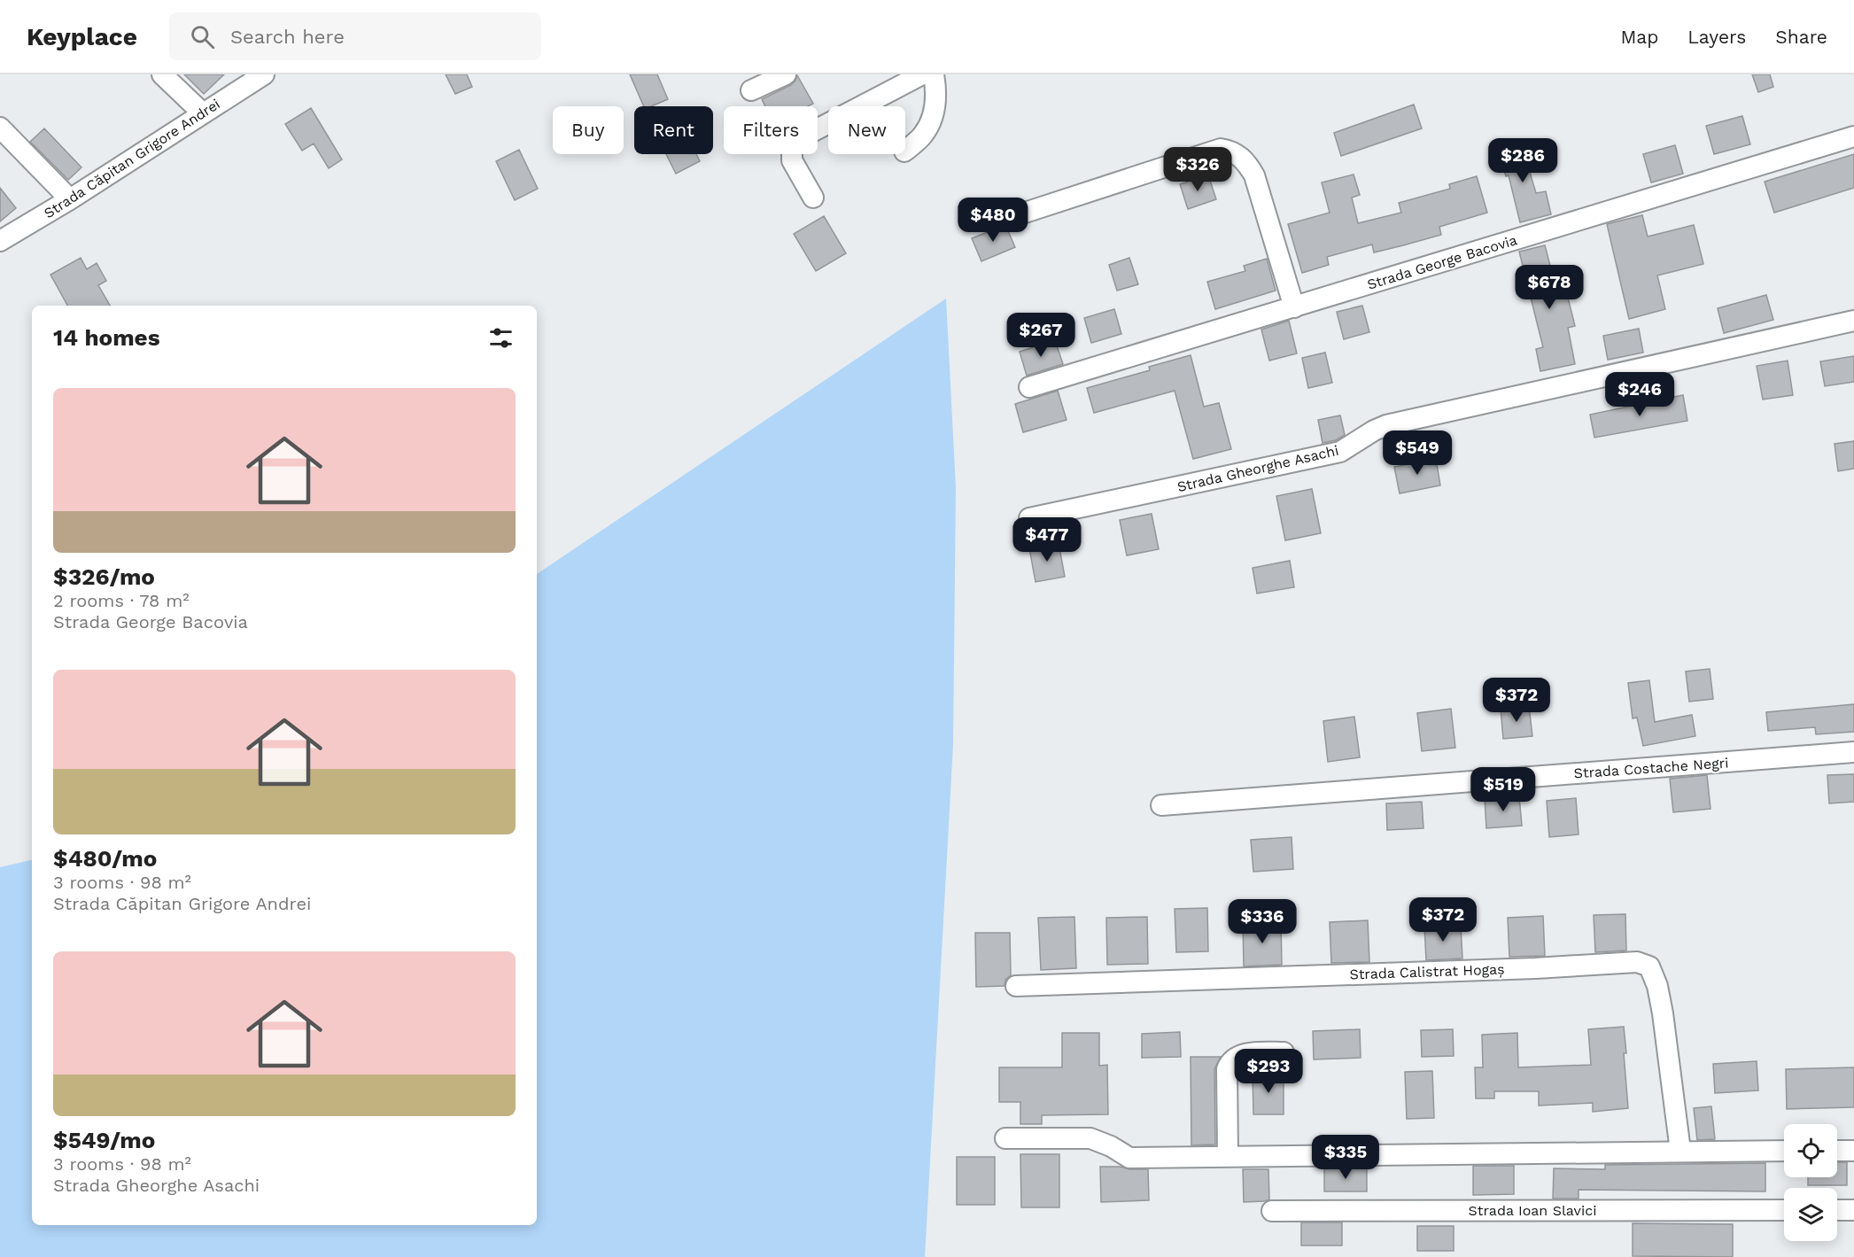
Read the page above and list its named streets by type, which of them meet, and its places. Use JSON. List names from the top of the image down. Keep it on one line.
{"streets":{"street":["Strada Căpitan Grigore Andrei","Strada George Bacovia","Strada Gheorghe Asachi","Strada Costache Negri","Strada Calistrat Hogaș","Strada Ioan Slavici"]},"page":{"header":"Keyplace","search":"Search here","nav":["Map","Layers","Share"],"chip":["Buy","Rent","Filters","New"],"price":["$286","$326","$480","$678","$267","$246","$549","$477","$372","$519","$372","$336","$293","$335"],"heading":"14 homes","list":[{"name":"$326/mo","note":"2 rooms · 78 m² · Strada George Bacovia"},{"name":"$480/mo","note":"3 rooms · 98 m² · Strada Căpitan Grigore Andrei"},{"name":"$549/mo","note":"3 rooms · 98 m² · Strada Gheorghe Asachi"}]}}
